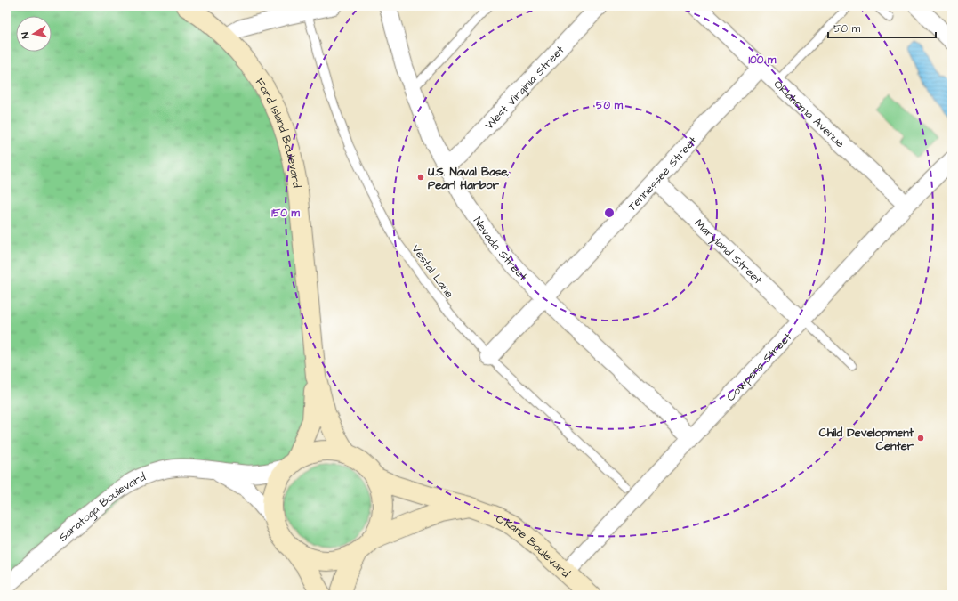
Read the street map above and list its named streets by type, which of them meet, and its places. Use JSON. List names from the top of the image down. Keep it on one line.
{"streets":{"street":["West Virginia Street","Oklahoma Avenue","Ford Island Boulevard","Tennessee Street","Nevada Street","Maryland Street","Cowpens Street","Saratoga Boulevard","O'Kane Boulevard"],"lane":["Vestal Lane"]},"crossings":[["West Virginia Street","Nevada Street"],["Oklahoma Avenue","Tennessee Street"],["Oklahoma Avenue","Cowpens Street"],["Ford Island Boulevard","Saratoga Boulevard"],["Ford Island Boulevard","O'Kane Boulevard"],["Tennessee Street","Nevada Street"],["Tennessee Street","Maryland Street"],["Tennessee Street","Vestal Lane"],["Nevada Street","Cowpens Street"],["Maryland Street","Cowpens Street"],["Cowpens Street","O'Kane Boulevard"],["Saratoga Boulevard","O'Kane Boulevard"]],"places":["U.S. Naval Base, Pearl Harbor","Child Development Center"],"scale_bar":"50 m","north":"left","rings":["100 m","50 m","150 m"]}
